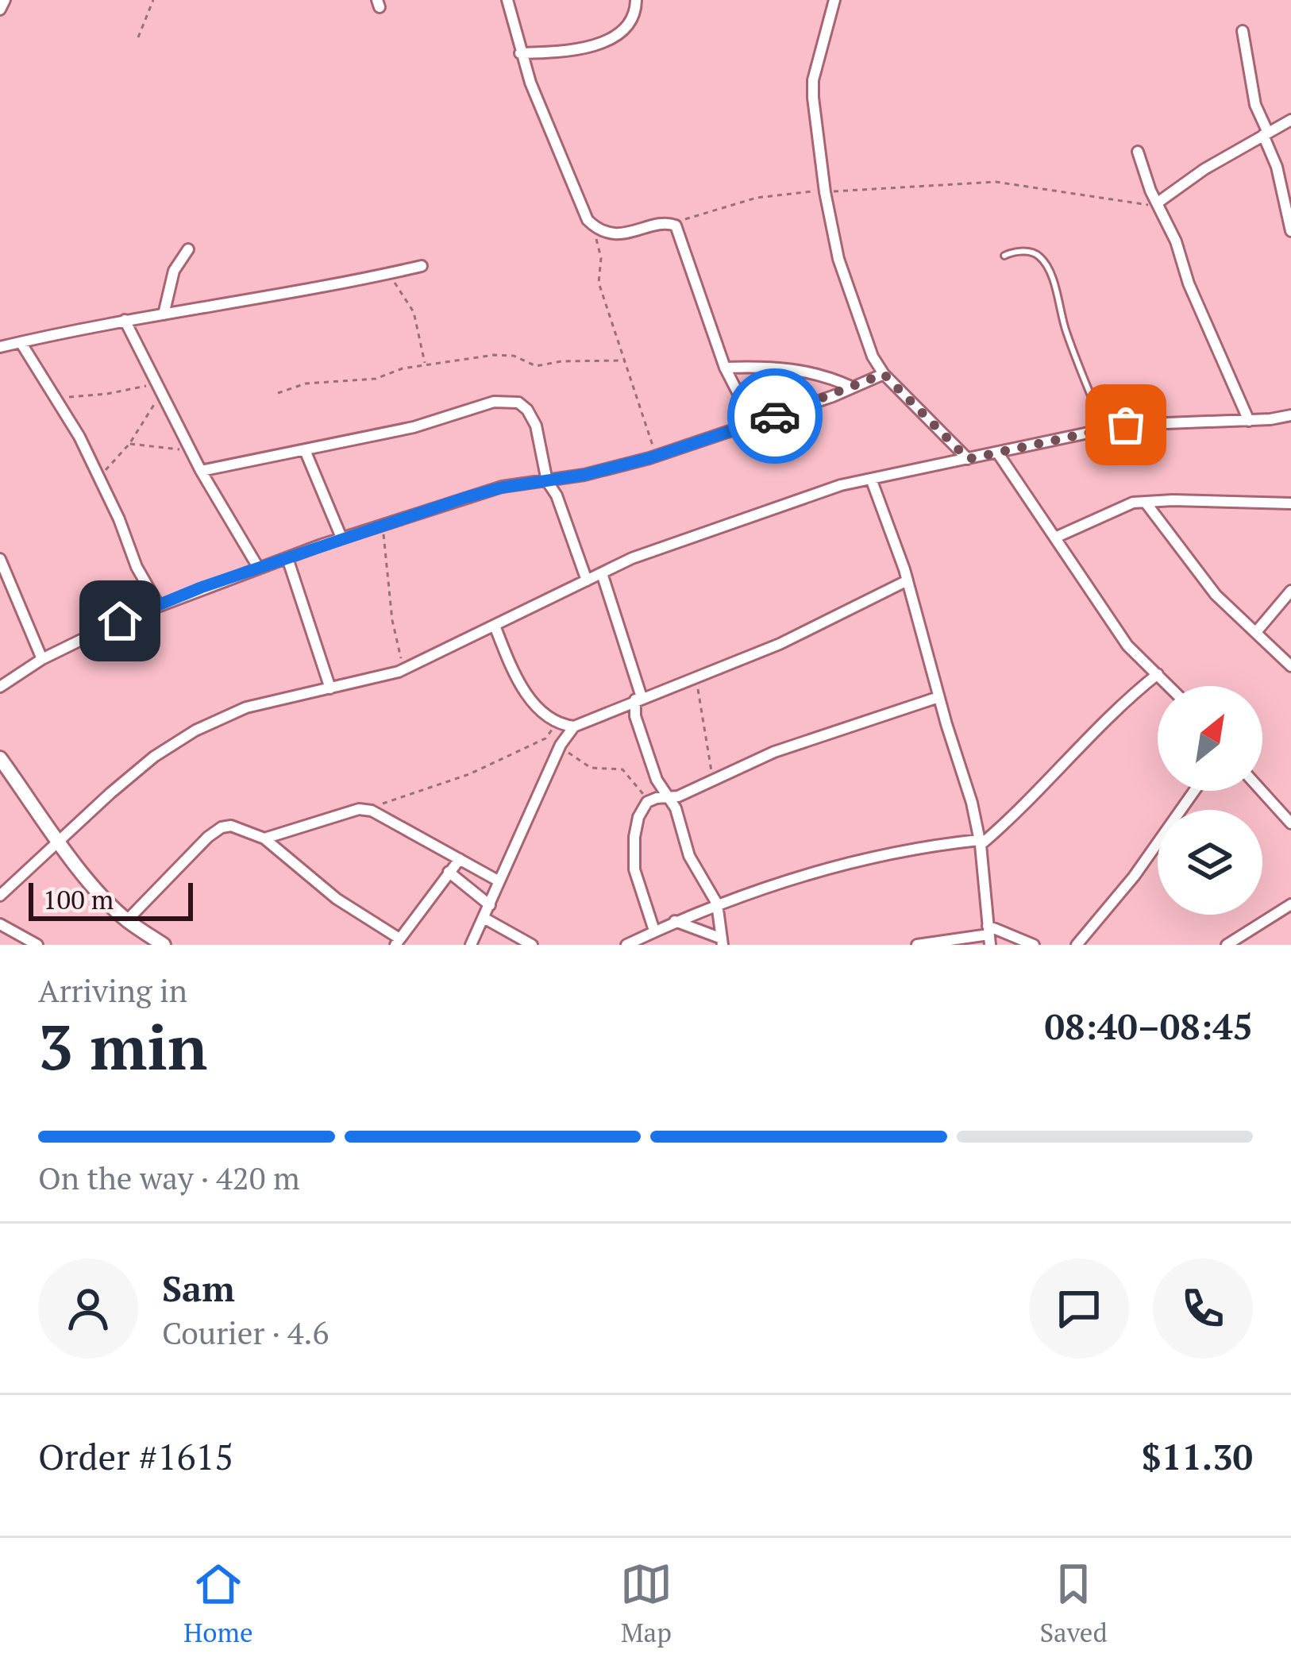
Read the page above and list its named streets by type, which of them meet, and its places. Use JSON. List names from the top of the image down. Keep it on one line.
{"scale_bar":"100 m","north":"top right","page":{"scale":"100 m","heading":["3 min","Arriving in","08:40–08:45"],"panel":["Sam","Courier · 4.6","Order #1615","$11.30"],"bar":"On the way · 420 m","tabs":["Home","Map","Saved"]}}
